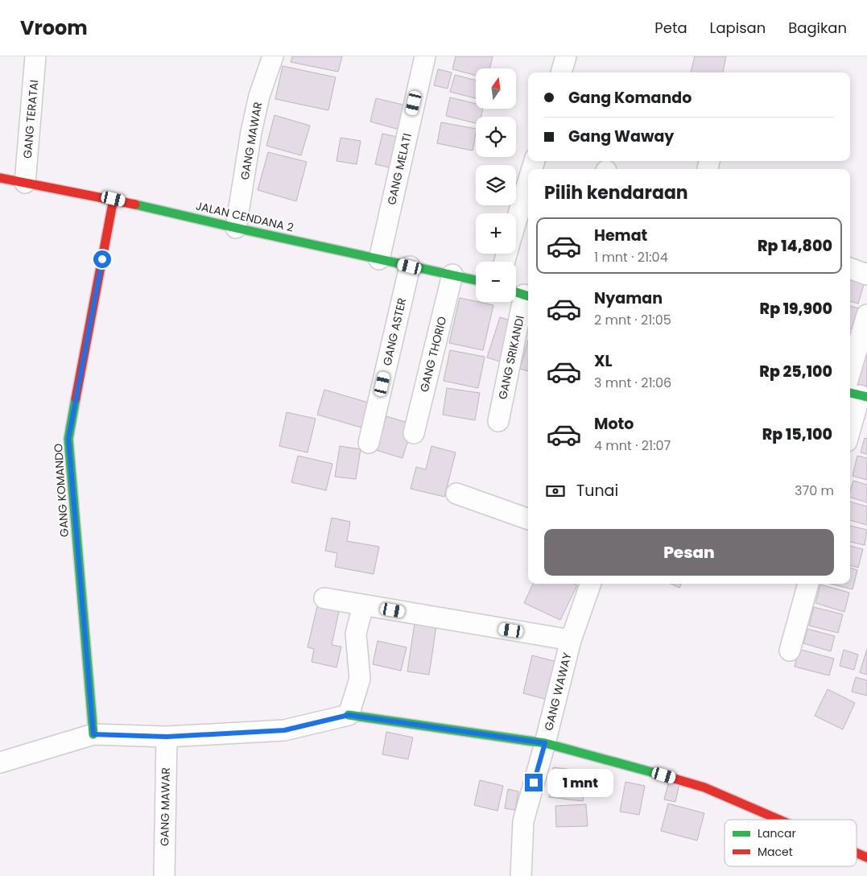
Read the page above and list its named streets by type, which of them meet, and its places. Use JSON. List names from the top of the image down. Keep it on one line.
{"streets":{"street":["GANG TERATAI","GANG MAWAR","GANG MELATI","JALAN CENDANA 2","GANG ASTER","GANG THORIO","GANG SRIKANDI","GANG KOMANDO","GANG WAWAY"]},"crossings":[["GANG TERATAI","JALAN CENDANA 2"],["GANG MAWAR","JALAN CENDANA 2"],["GANG MELATI","JALAN CENDANA 2"],["JALAN CENDANA 2","GANG ASTER"],["JALAN CENDANA 2","GANG THORIO"],["JALAN CENDANA 2","GANG KOMANDO"]],"legend":["Lancar","Macet"],"north":"top","page":{"header":"Vroom","nav":["Peta","Lapisan","Bagikan"],"map_buttons":["+","−"],"banner":["Gang Komando","Gang Waway"],"heading":"Pilih kendaraan","list":[{"name":"Hemat","note":"1 mnt · 21:04","value":"Rp 14,800"},{"name":"Nyaman","note":"2 mnt · 21:05","value":"Rp 19,900"},{"name":"XL","note":"3 mnt · 21:06","value":"Rp 25,100"},{"name":"Moto","note":"4 mnt · 21:07","value":"Rp 15,100"}],"pay":["Tunai","370 m"],"buttons":"Pesan","bubble":"1 mnt"}}
